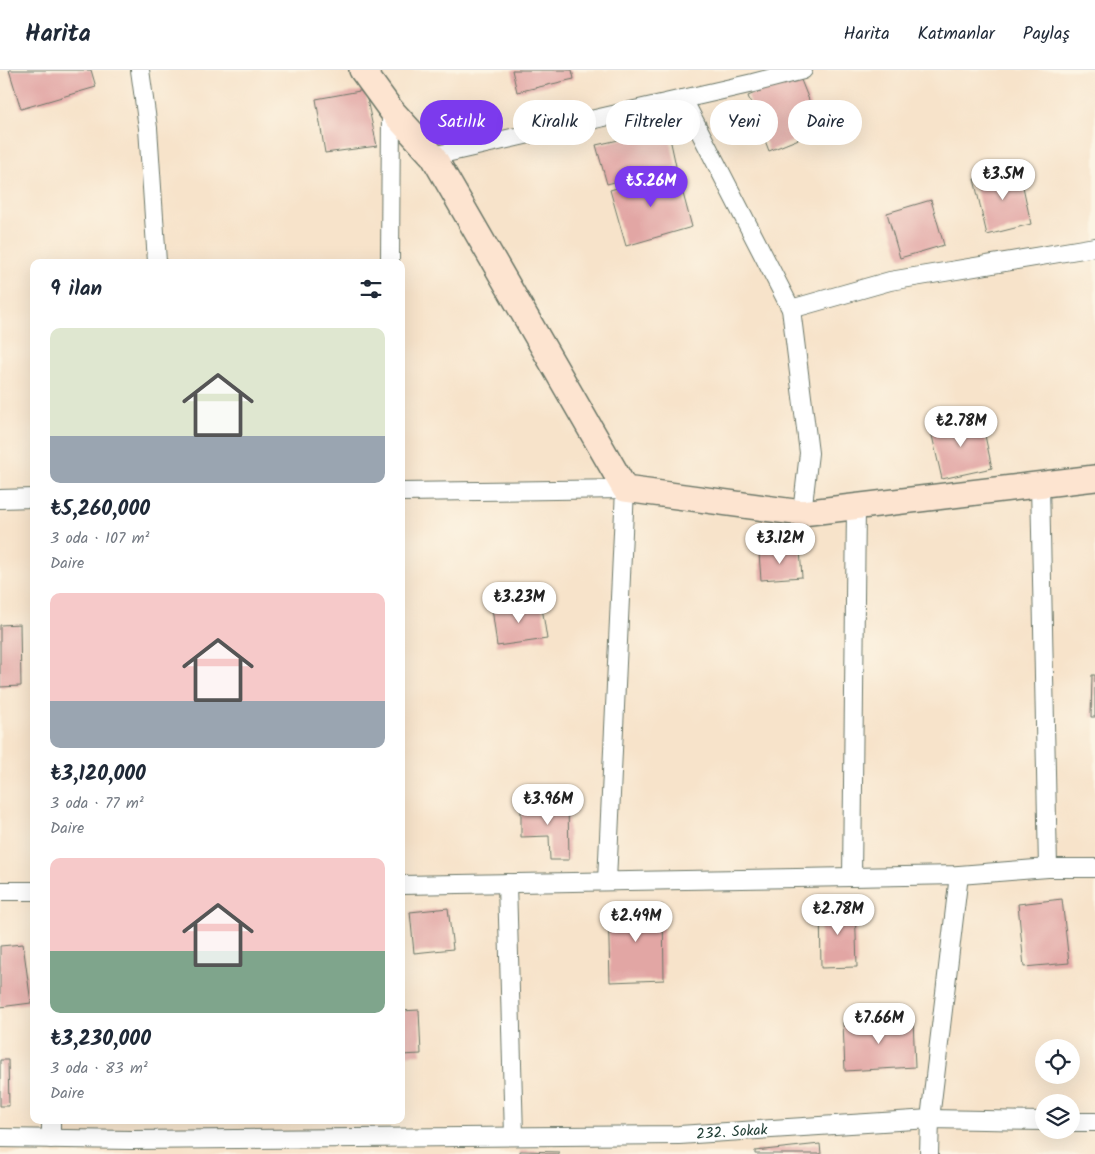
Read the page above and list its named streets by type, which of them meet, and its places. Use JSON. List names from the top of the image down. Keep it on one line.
{"streets":{"street":["232. Sokak"]},"page":{"header":"Harita","nav":["Harita","Katmanlar","Paylaş"],"chip":["Satılık","Kiralık","Filtreler","Yeni","Daire"],"price":["₺3.5M","₺5.26M","₺2.78M","₺3.12M","₺3.23M","₺3.96M","₺2.78M","₺2.49M","₺7.66M"],"heading":"9 ilan","list":[{"name":"₺5,260,000","note":"3 oda · 107 m² · Daire"},{"name":"₺3,120,000","note":"3 oda · 77 m² · Daire"},{"name":"₺3,230,000","note":"3 oda · 83 m² · Daire"}]}}
